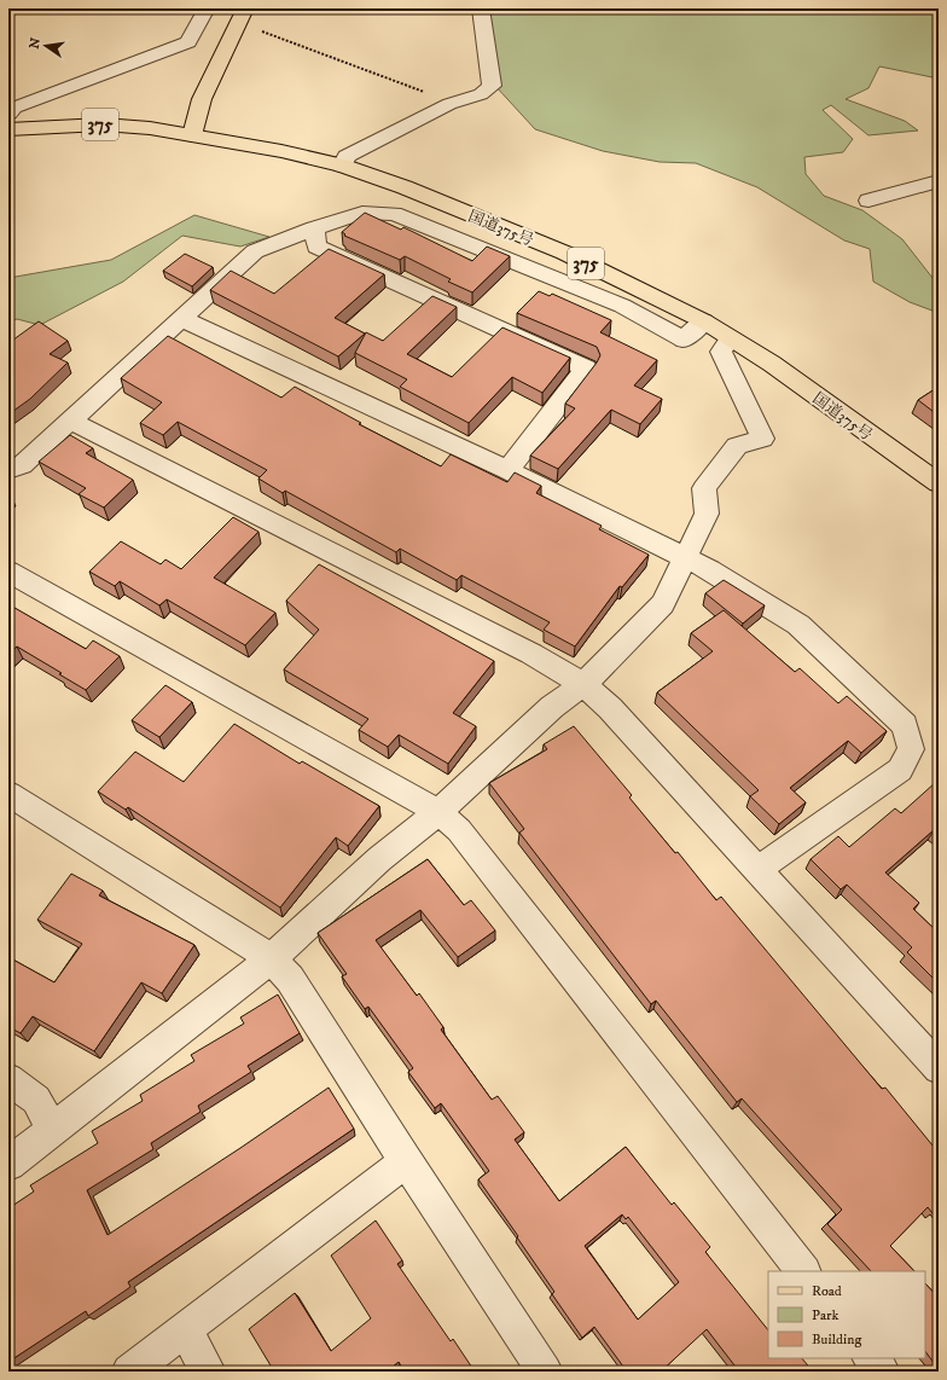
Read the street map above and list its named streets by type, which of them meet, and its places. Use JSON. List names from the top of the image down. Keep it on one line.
{"streets":{"main road":["375","国道375号"]},"legend":["Road","Park","Building"],"north":"left"}
